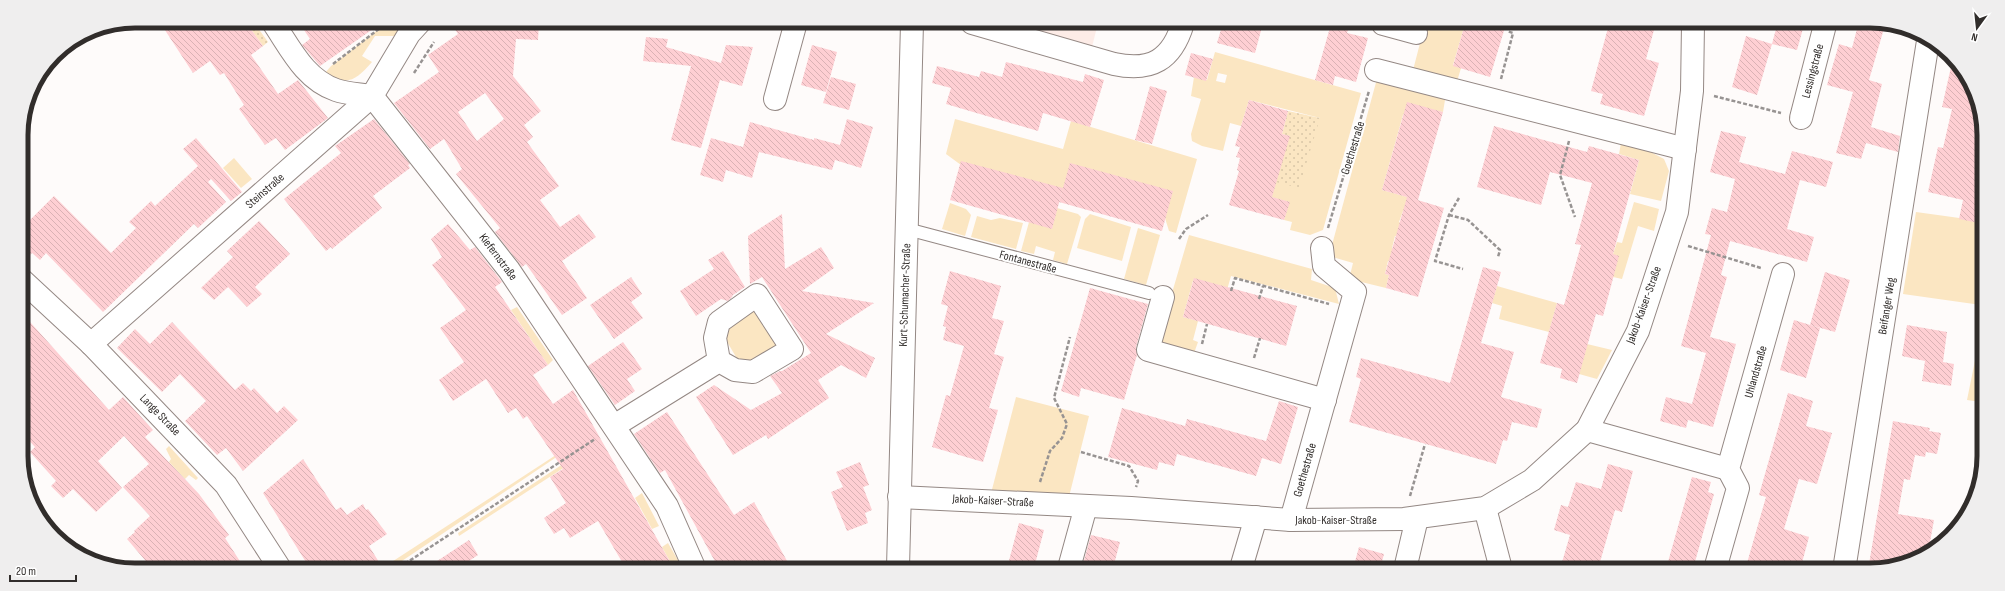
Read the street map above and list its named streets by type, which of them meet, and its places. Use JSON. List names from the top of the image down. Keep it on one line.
{"streets":{"street":["Lessingstraße","Goethestraße","Steinstraße","Kiefernstraße","Fontanestraße","Kurt-Schumacher-Straße","Jakob-Kaiser-Straße","Beifanger Weg","Uhlandstraße","Lange Straße"]},"crossings":[["Goethestraße","Fontanestraße"],["Goethestraße","Jakob-Kaiser-Straße"],["Steinstraße","Kiefernstraße"],["Steinstraße","Lange Straße"],["Fontanestraße","Kurt-Schumacher-Straße"],["Kurt-Schumacher-Straße","Jakob-Kaiser-Straße"]],"scale_bar":"20 m","north":"bottom"}
